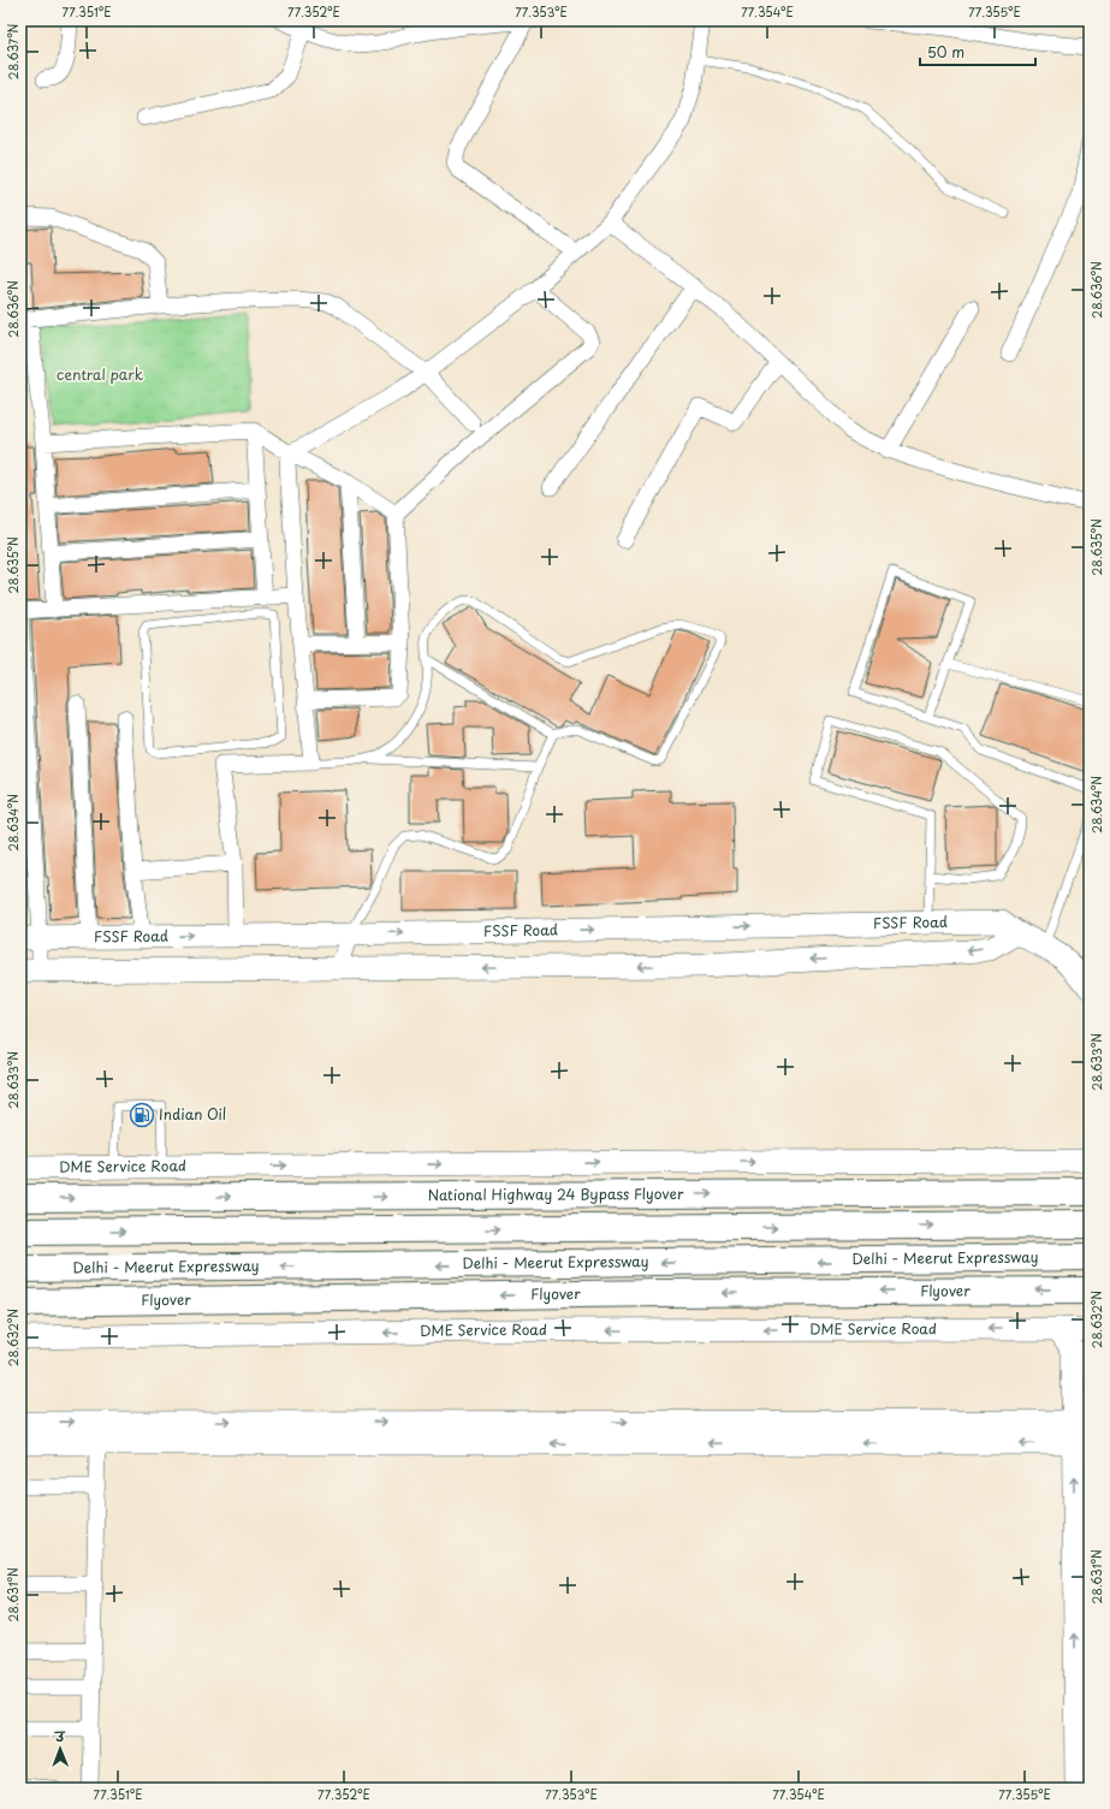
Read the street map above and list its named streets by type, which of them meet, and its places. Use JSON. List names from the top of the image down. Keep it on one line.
{"streets":{"highway":["National Highway 24 Bypass Flyover","Delhi - Meerut Expressway","Flyover"],"street":["FSSF Road","DME Service Road"]},"parks":["central park"],"places":{"fuel station":["Indian Oil"]},"scale_bar":"50 m","north":"top","coordinates":["77.351°E","77.352°E","77.353°E","77.354°E","77.355°E","28.637°N","28.636°N","28.635°N","28.634°N","28.633°N","28.632°N","28.631°N"]}
